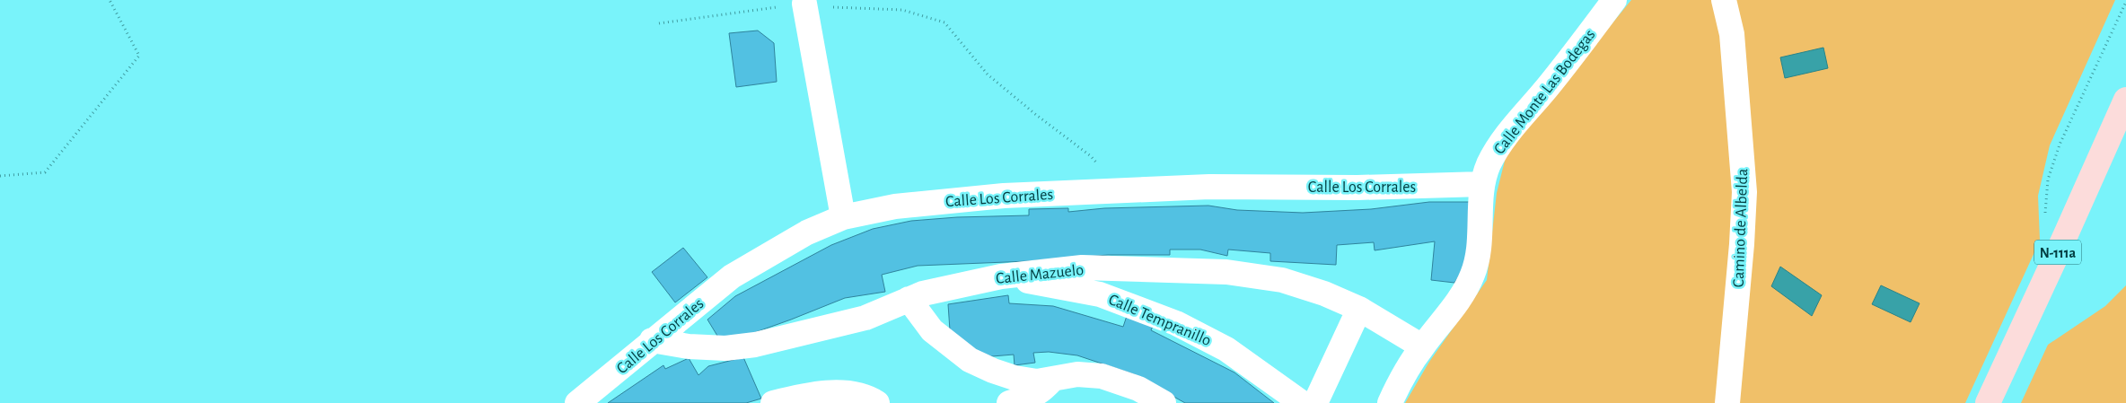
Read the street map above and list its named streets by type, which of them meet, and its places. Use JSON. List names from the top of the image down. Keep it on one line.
{"streets":{"main road":["N-111a"],"street":["Calle Monte Las Bodegas","Calle Los Corrales","Camino de Albelda","Calle Mazuelo","Calle Tempranillo"]},"crossings":[["Calle Monte Las Bodegas","Calle Los Corrales"],["Calle Monte Las Bodegas","Calle Mazuelo"],["Calle Los Corrales","Calle Mazuelo"],["Calle Mazuelo","Calle Tempranillo"]]}
